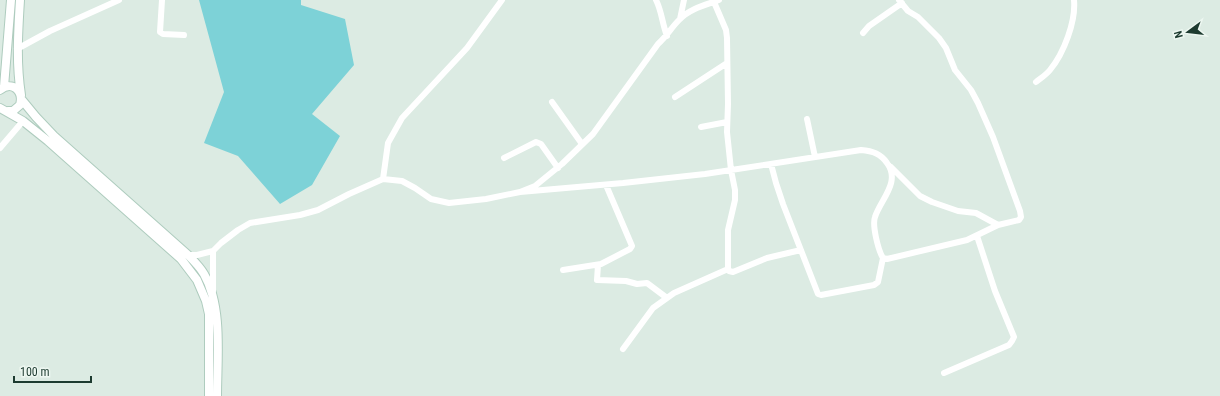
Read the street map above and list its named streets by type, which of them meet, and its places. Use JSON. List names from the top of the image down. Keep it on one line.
{"scale_bar":"100 m","north":"left"}
